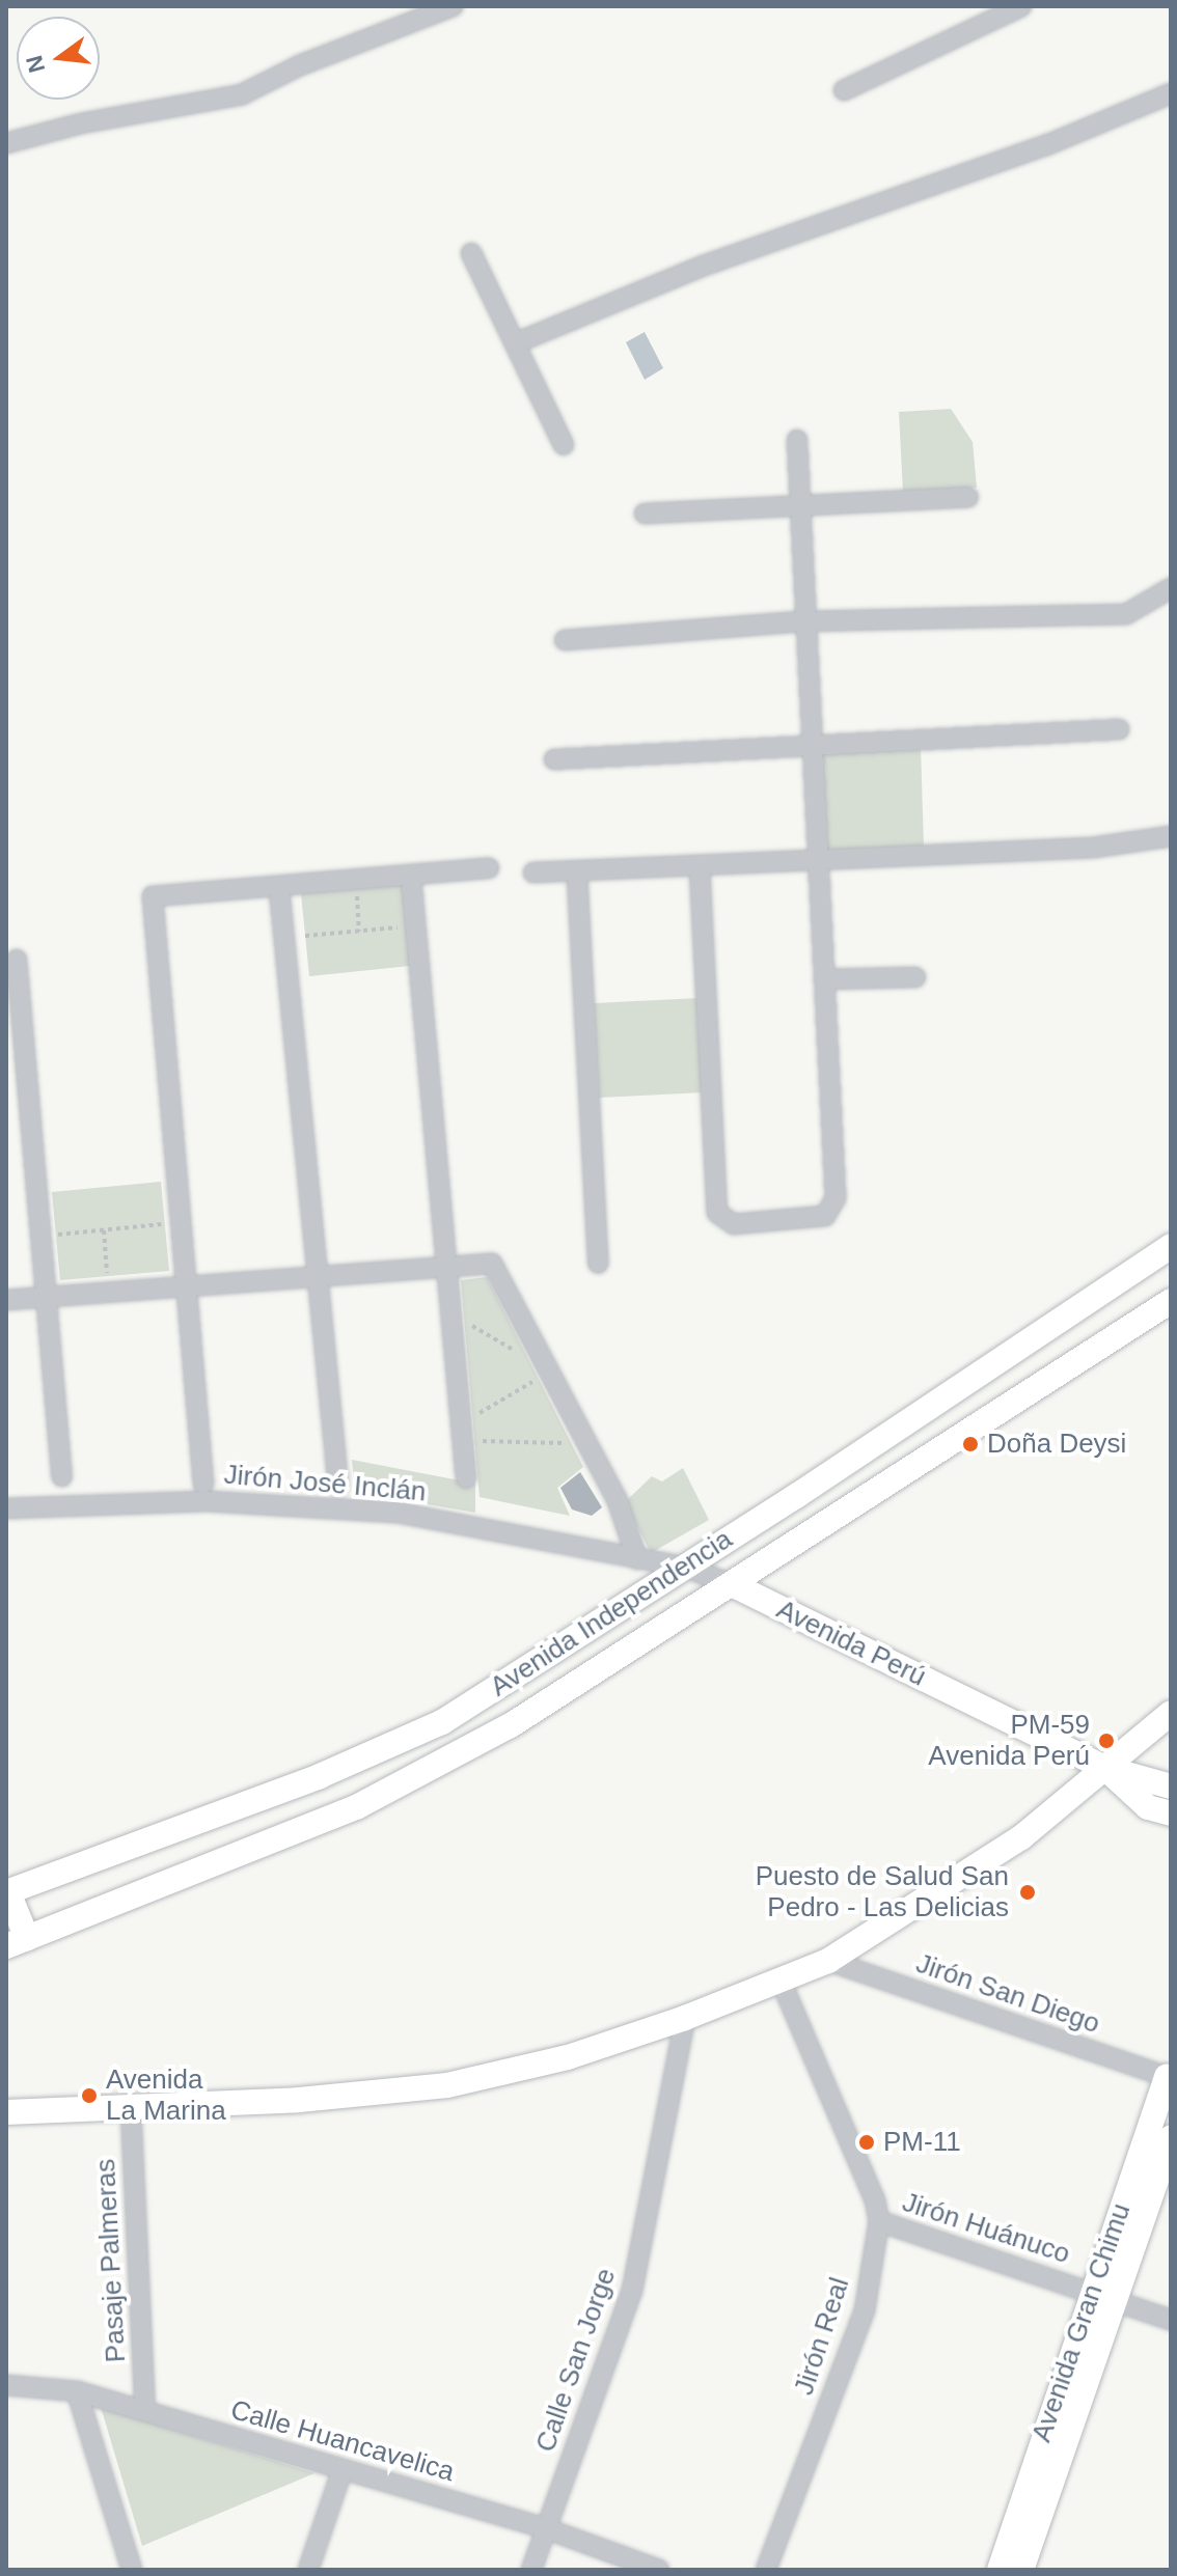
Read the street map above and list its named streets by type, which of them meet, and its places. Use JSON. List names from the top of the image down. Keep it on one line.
{"streets":{"street":["Jirón José Inclán","Avenida Independencia","Avenida Perú","Jirón San Diego","Jirón Huánuco","Pasaje Palmeras","Avenida Gran Chimu","Jirón Real","Calle San Jorge","Calle Huancavelica"]},"crossings":[["Jirón José Inclán","Avenida Independencia"],["Jirón José Inclán","Avenida Perú"],["Avenida Independencia","Avenida Perú"],["Jirón San Diego","Avenida Gran Chimu"],["Jirón Huánuco","Avenida Gran Chimu"],["Jirón Huánuco","Jirón Real"],["Pasaje Palmeras","Calle Huancavelica"],["Calle San Jorge","Calle Huancavelica"]],"places":["Doña Deysi","PM-59 Avenida Perú","Puesto de Salud San Pedro - Las Delicias","Avenida La Marina","PM-11"],"north":"left"}
